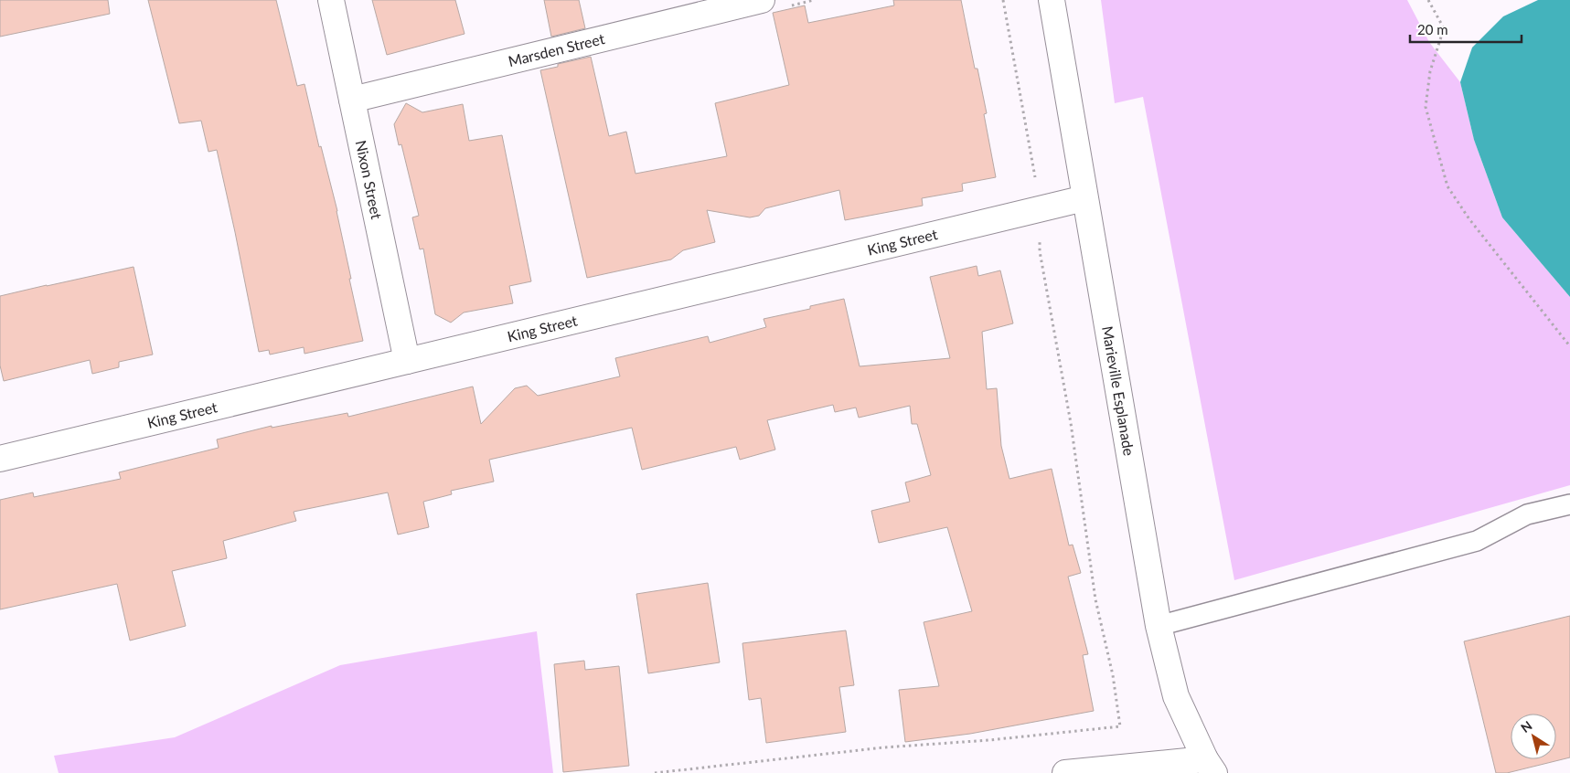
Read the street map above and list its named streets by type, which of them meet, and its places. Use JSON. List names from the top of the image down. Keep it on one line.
{"streets":{"street":["Marsden Street","Nixon Street","King Street","Marieville Esplanade"]},"crossings":[["Marsden Street","Nixon Street"],["Nixon Street","King Street"],["King Street","Marieville Esplanade"]],"scale_bar":"20 m","north":"top left"}
